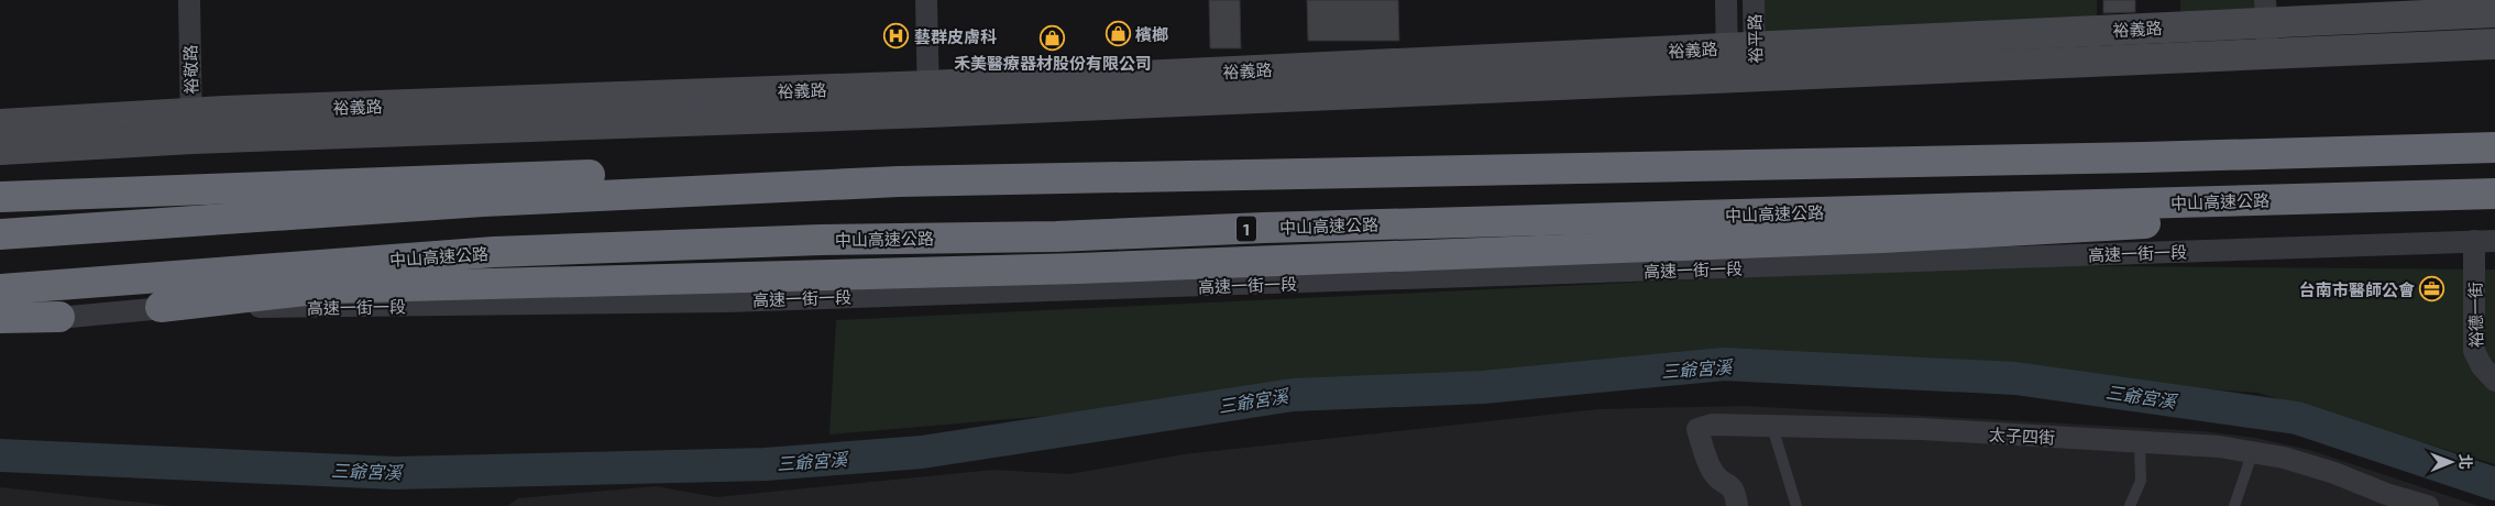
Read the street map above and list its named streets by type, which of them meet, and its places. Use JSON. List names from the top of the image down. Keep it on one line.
{"streets":{"highway":["中山高速公路","1"],"street":["裕義路","裕平路","裕敬路","高速一街一段","裕德一街","太子四街"]},"crossings":[["裕義路","裕平路"],["裕義路","裕敬路"],["高速一街一段","裕德一街"]],"water":["三爺宮溪"],"places":{"shop":["檳榔","禾美醫療器材股份有限公司"],"hospital":["藝群皮膚科"],"office":["台南市醫師公會"]},"north":"right"}
